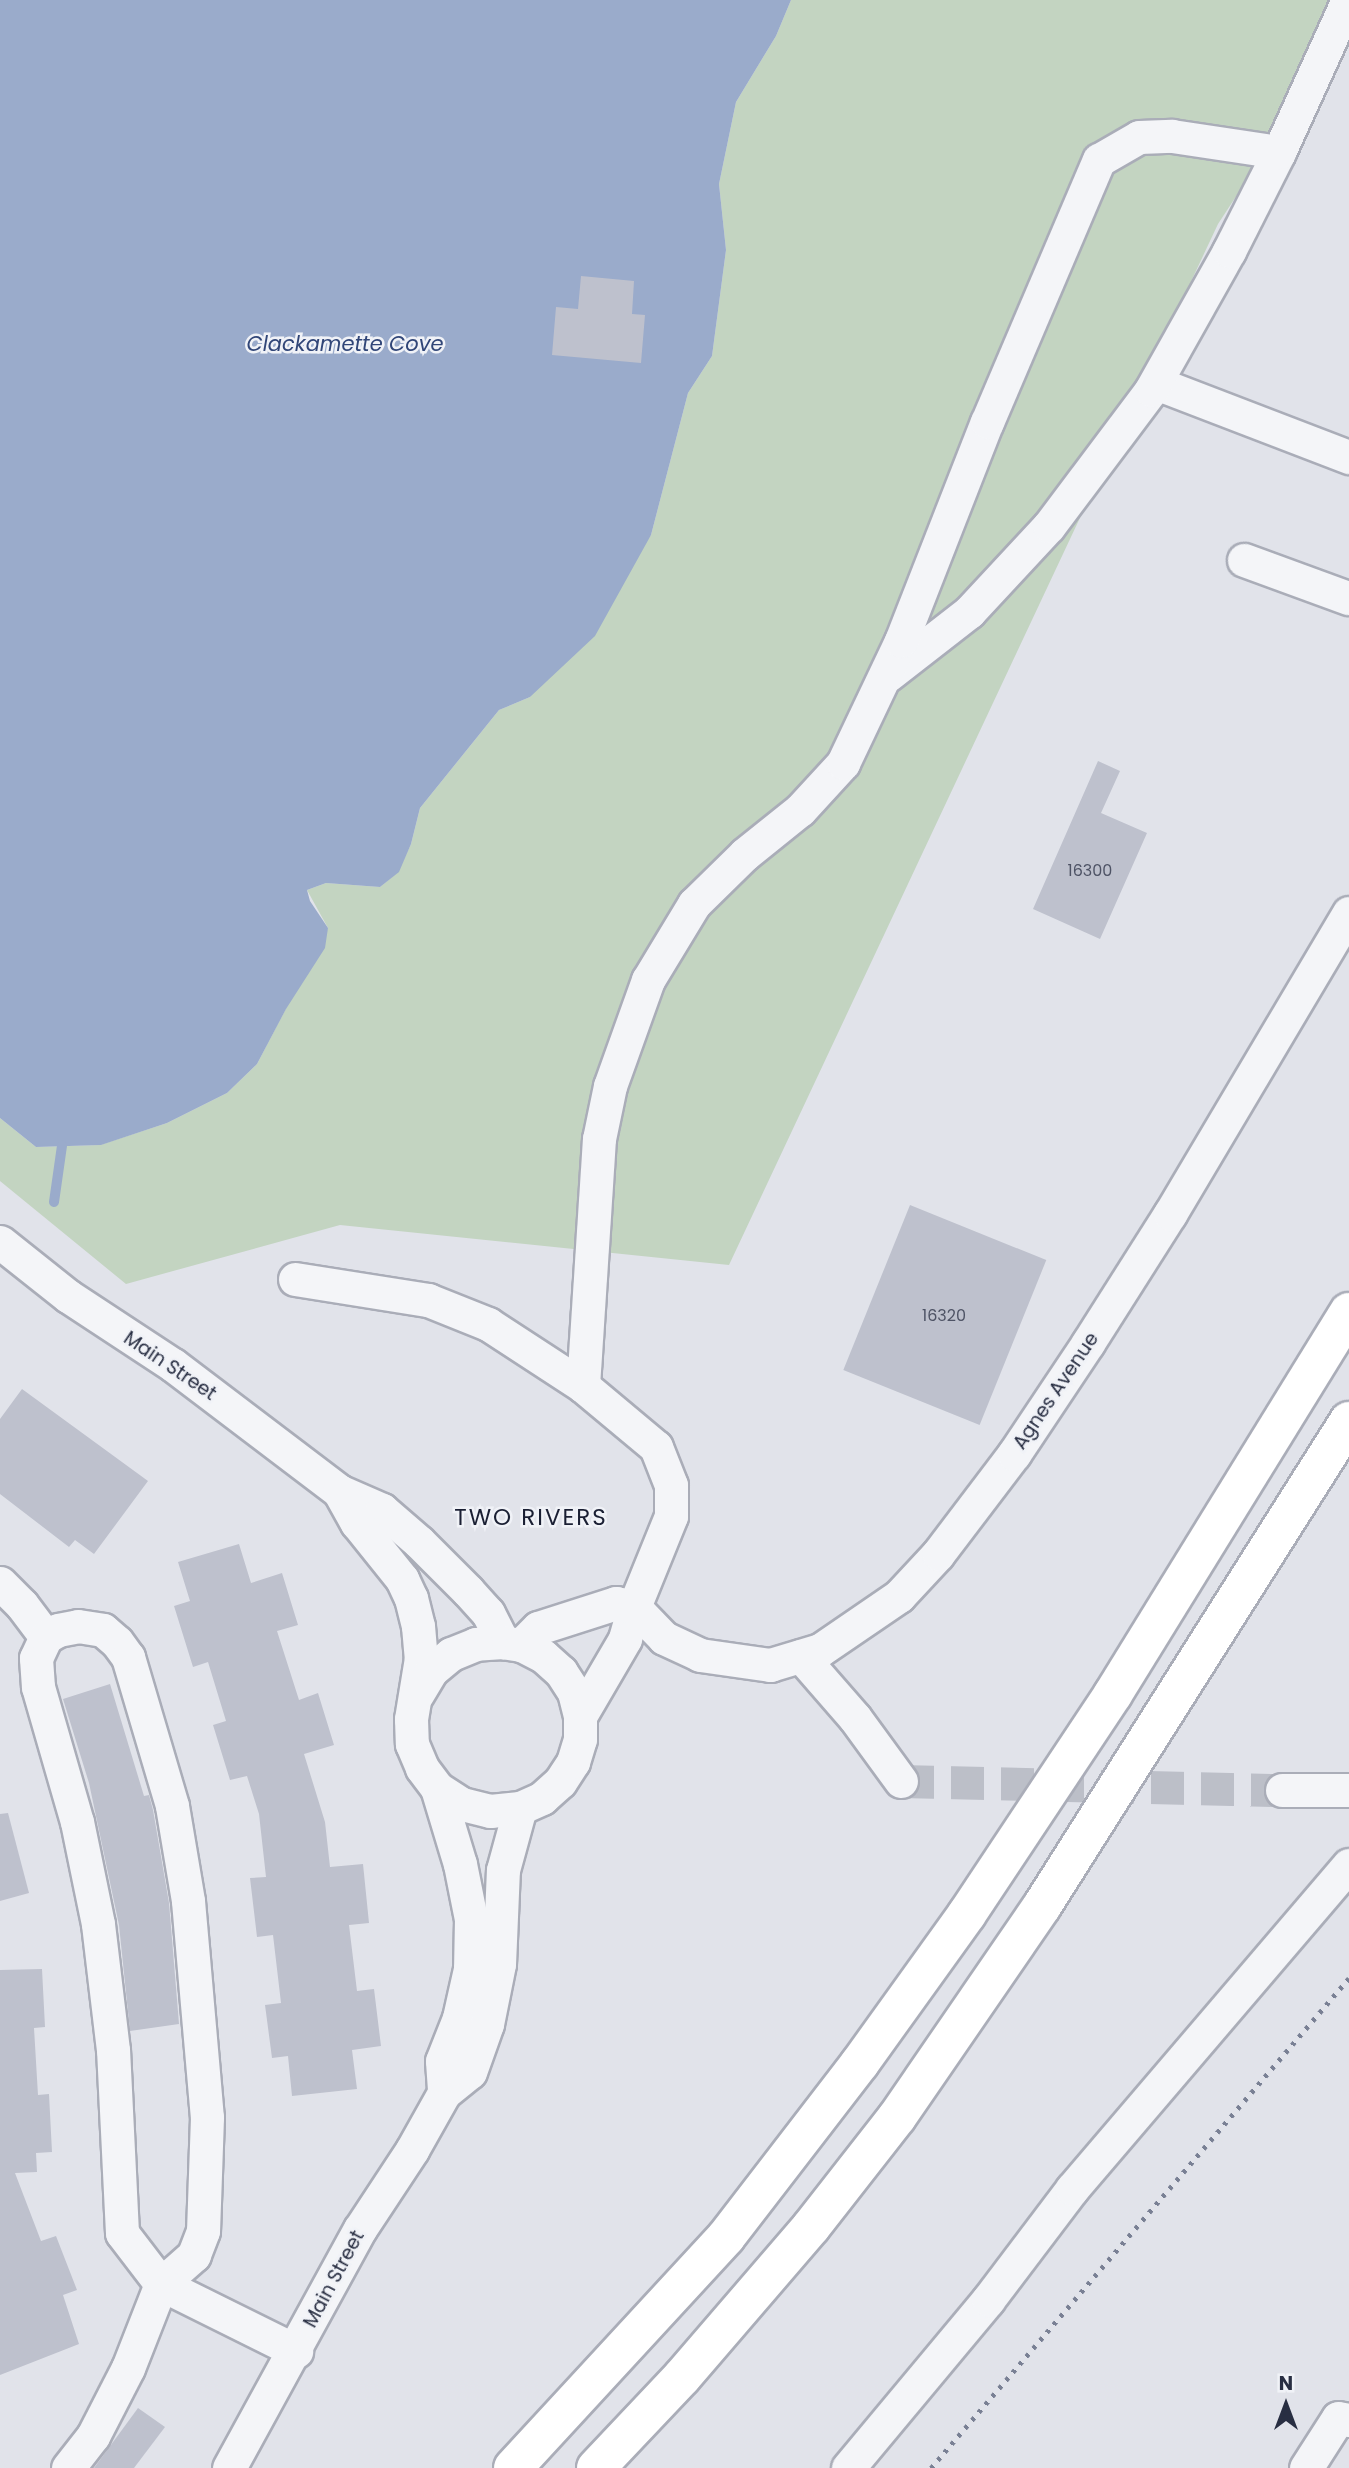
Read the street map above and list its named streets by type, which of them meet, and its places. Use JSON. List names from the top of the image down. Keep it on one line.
{"streets":{"street":["Main Street","Agnes Avenue"]},"districts":["TWO RIVERS"],"water":["Clackamette Cove"],"house_numbers":["16300","16320"],"north":"top"}
